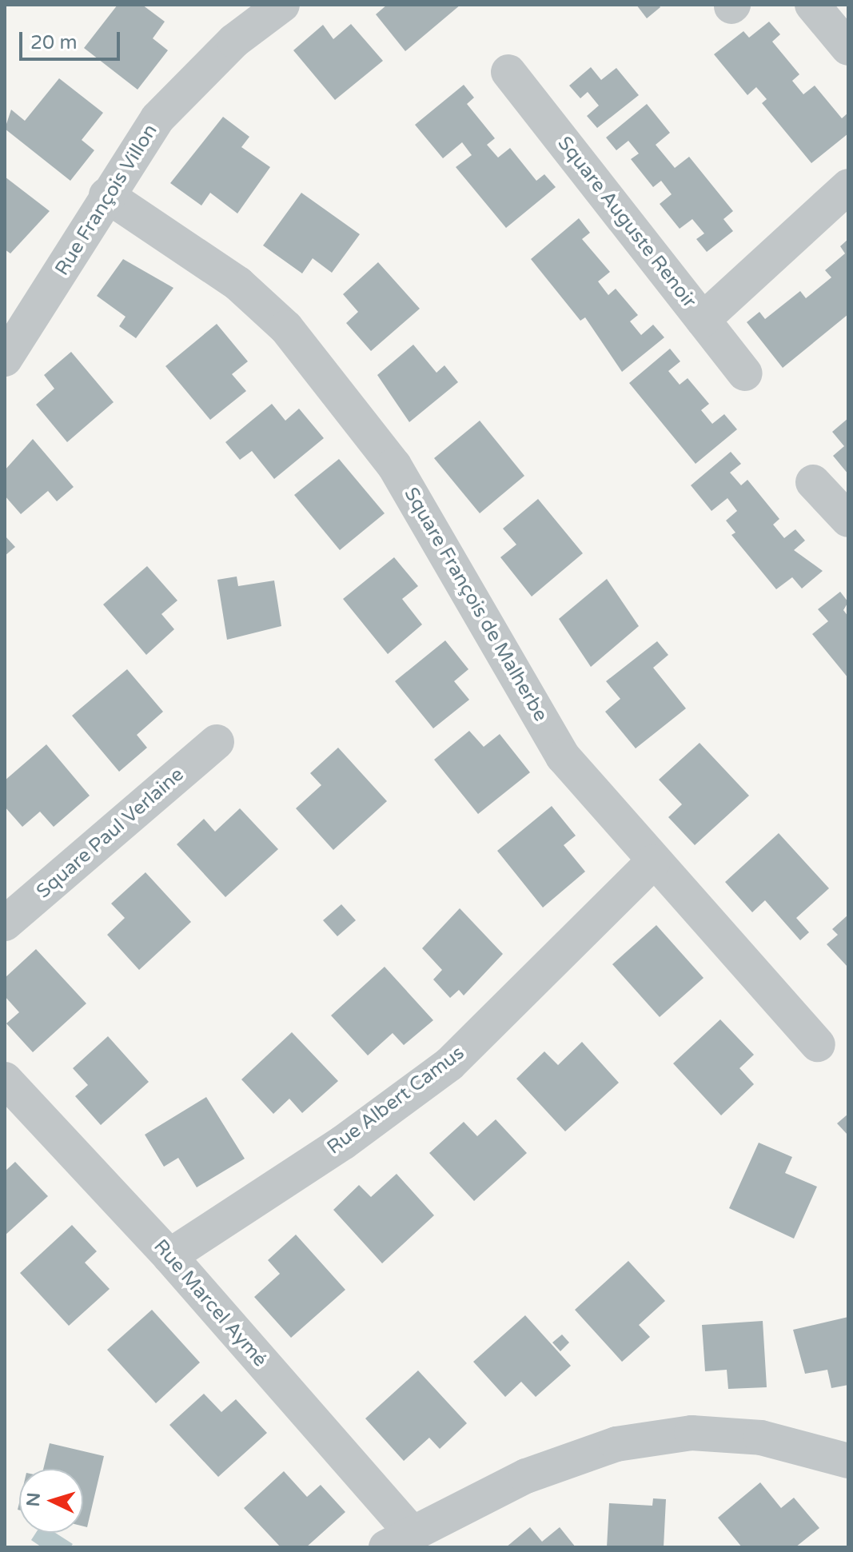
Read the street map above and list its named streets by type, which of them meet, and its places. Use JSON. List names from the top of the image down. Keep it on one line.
{"streets":{"street":["Rue François Villon","Square Auguste Renoir","Square François de Malherbe","Square Paul Verlaine","Rue Albert Camus","Rue Marcel Aymé"]},"crossings":[["Rue François Villon","Square François de Malherbe"],["Square François de Malherbe","Rue Albert Camus"],["Rue Albert Camus","Rue Marcel Aymé"]],"scale_bar":"20 m","north":"left"}
